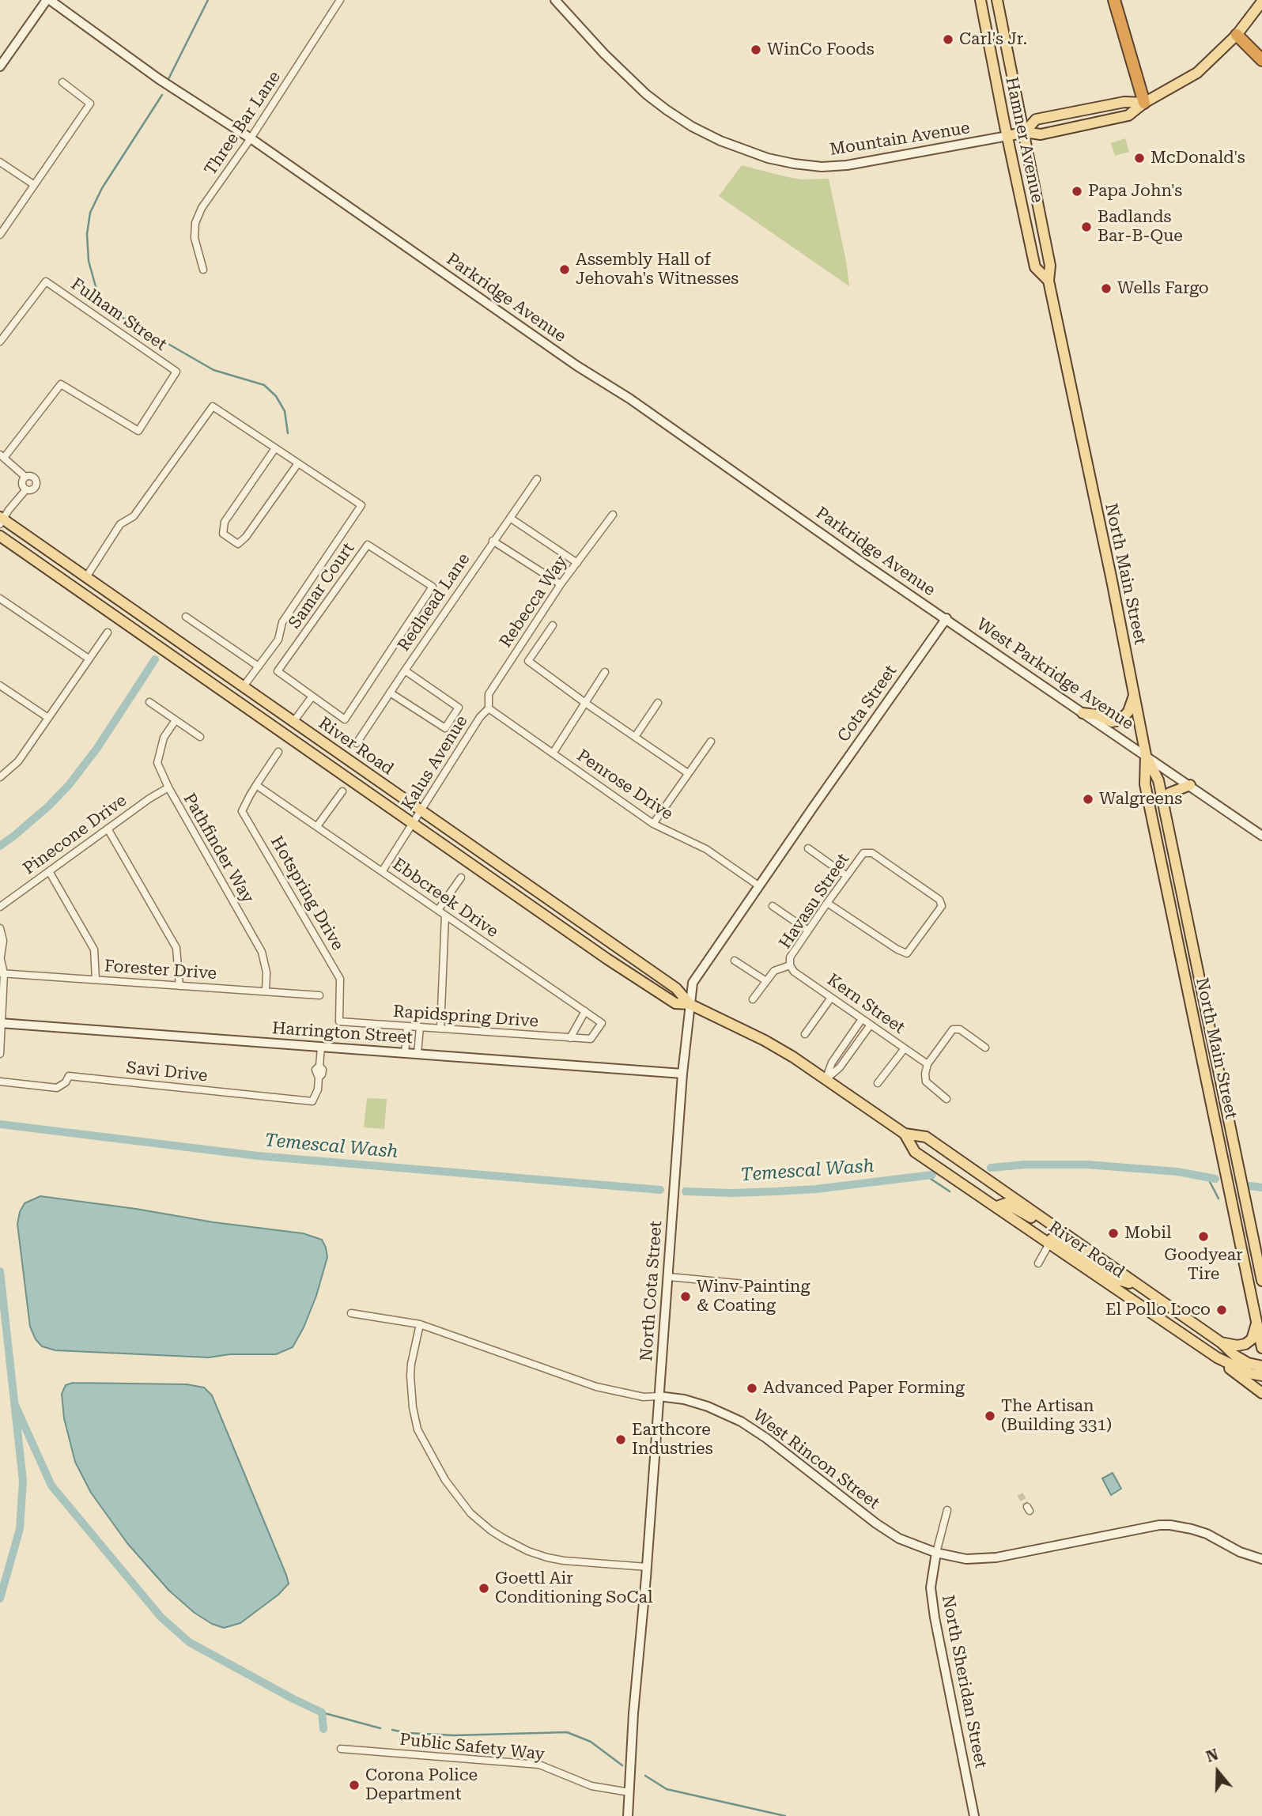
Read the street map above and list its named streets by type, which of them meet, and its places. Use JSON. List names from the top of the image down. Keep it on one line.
{"streets":{"main road":["Hamner Avenue","North Main Street","River Road"],"street":["Three Bar Lane","Mountain Avenue","Parkridge Avenue","Fulham Street","Samar Court","Rebecca Way","Redhead Lane","West Parkridge Avenue","Cota Street","Kalus Avenue","Penrose Drive","Pinecone Drive","Pathfinder Way","Hotspring Drive","Ebbcreek Drive","Havasu Street","Forester Drive","Kern Street","Rapidspring Drive","Harrington Street","Savi Drive","North Cota Street","West Rincon Street","North Sheridan Street","Public Safety Way"]},"crossings":[["Three Bar Lane","Parkridge Avenue"],["Mountain Avenue","Hamner Avenue"],["Hamner Avenue","North Main Street"],["Parkridge Avenue","West Parkridge Avenue"],["Parkridge Avenue","Cota Street"],["North Main Street","West Parkridge Avenue"],["Rebecca Way","Kalus Avenue"],["Rebecca Way","Penrose Drive"],["West Parkridge Avenue","Cota Street"],["Cota Street","North Cota Street"],["River Road","Kalus Avenue"],["River Road","North Cota Street"],["Kalus Avenue","Penrose Drive"],["Kalus Avenue","Ebbcreek Drive"],["Penrose Drive","North Cota Street"],["Pinecone Drive","Pathfinder Way"],["Pathfinder Way","Forester Drive"],["Hotspring Drive","Ebbcreek Drive"],["Hotspring Drive","Rapidspring Drive"],["Ebbcreek Drive","Rapidspring Drive"],["Havasu Street","Kern Street"],["Harrington Street","Savi Drive"],["Harrington Street","North Cota Street"],["North Cota Street","West Rincon Street"],["North Cota Street","Public Safety Way"],["West Rincon Street","North Sheridan Street"]],"water":["Temescal Wash"],"places":["Carl's Jr.","WinCo Foods","McDonald's","Papa John's","Badlands Bar-B-Que","Assembly Hall of Jehovah's Witnesses","Wells Fargo","Walgreens","Mobil","Goodyear Tire","Winv Painting & Coating","El Pollo Loco","Advanced Paper Forming","The Artisan (Building 331)","Earthcore Industries","Goettl Air Conditioning SoCal","Corona Police Department"],"north":"top"}
